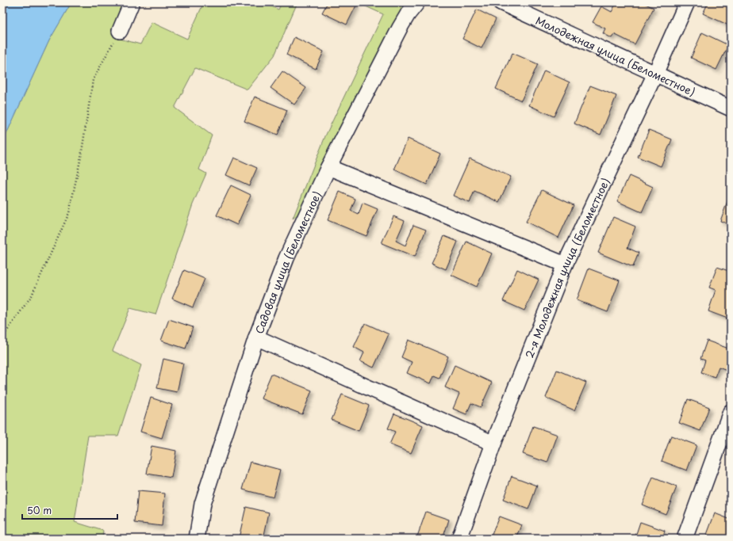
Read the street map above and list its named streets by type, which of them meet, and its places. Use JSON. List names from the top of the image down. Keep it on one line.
{"streets":{"street":["Молодежная улица (Беломестное)","Садовая улица (Беломестное)","2-я Молодежная улица (Беломестное)"]},"crossings":[["Молодежная улица (Беломестное)","2-я Молодежная улица (Беломестное)"]],"scale_bar":"50 m"}
